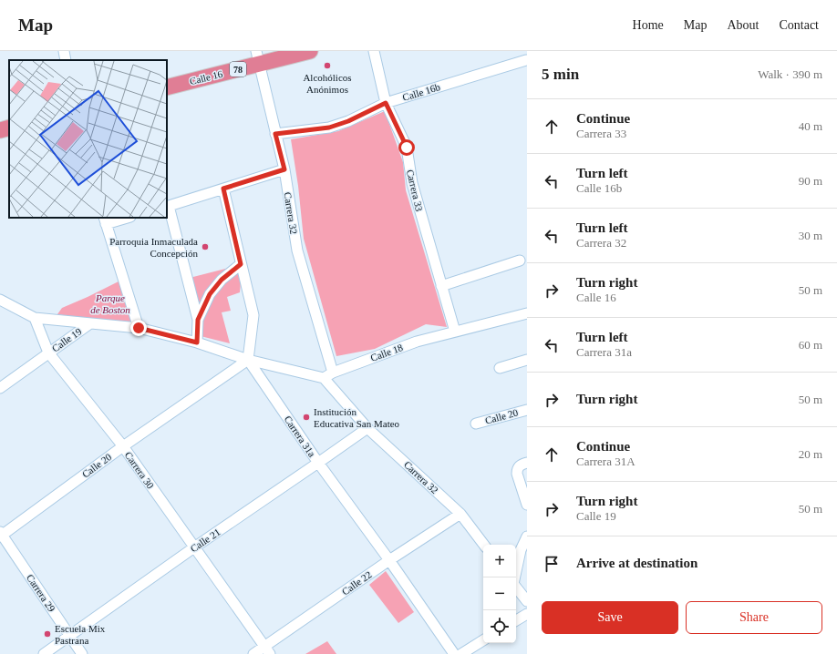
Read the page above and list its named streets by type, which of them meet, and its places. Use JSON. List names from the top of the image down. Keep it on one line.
{"streets":{"highway":["78","Calle 16"],"street":["Calle 16b","Carrera 33","Carrera 32","Calle 19","Calle 18","Calle 20","Carrera 31a","Carrera 30","Calle 21","Calle 22","Carrera 29"]},"crossings":[["Calle 16","Carrera 32"],["Calle 16b","Carrera 33"],["Calle 16b","Carrera 32"],["Carrera 33","Calle 18"],["Carrera 32","Calle 18"],["Carrera 32","Calle 21"],["Carrera 32","Calle 22"],["Calle 19","Calle 20"],["Calle 19","Carrera 31a"],["Calle 19","Carrera 30"],["Calle 20","Carrera 31a"],["Calle 20","Carrera 30"],["Calle 20","Carrera 29"],["Carrera 31a","Calle 21"],["Carrera 31a","Calle 22"],["Carrera 30","Calle 21"],["Carrera 30","Calle 22"],["Calle 21","Carrera 29"]],"parks":["Parque de Boston"],"places":["Alcohólicos Anónimos","Parroquia Inmaculada Concepción","Institución Educativa San Mateo","Escuela Mix Pastrana"],"page":{"header":"Map","nav":["Home","Map","About","Contact"],"heading":["5 min","Walk · 390 m"],"list":[["Continue","Carrera 33","40 m"],["Turn left","Calle 16b","90 m"],["Turn left","Carrera 32","30 m"],["Turn right","Calle 16","50 m"],["Turn left","Carrera 31a","60 m"],["Turn right","50 m"],["Continue","Carrera 31A","20 m"],["Turn right","Calle 19","50 m"],"Arrive at destination"],"map_buttons":["+","−"],"buttons":["Save","Share"]}}
